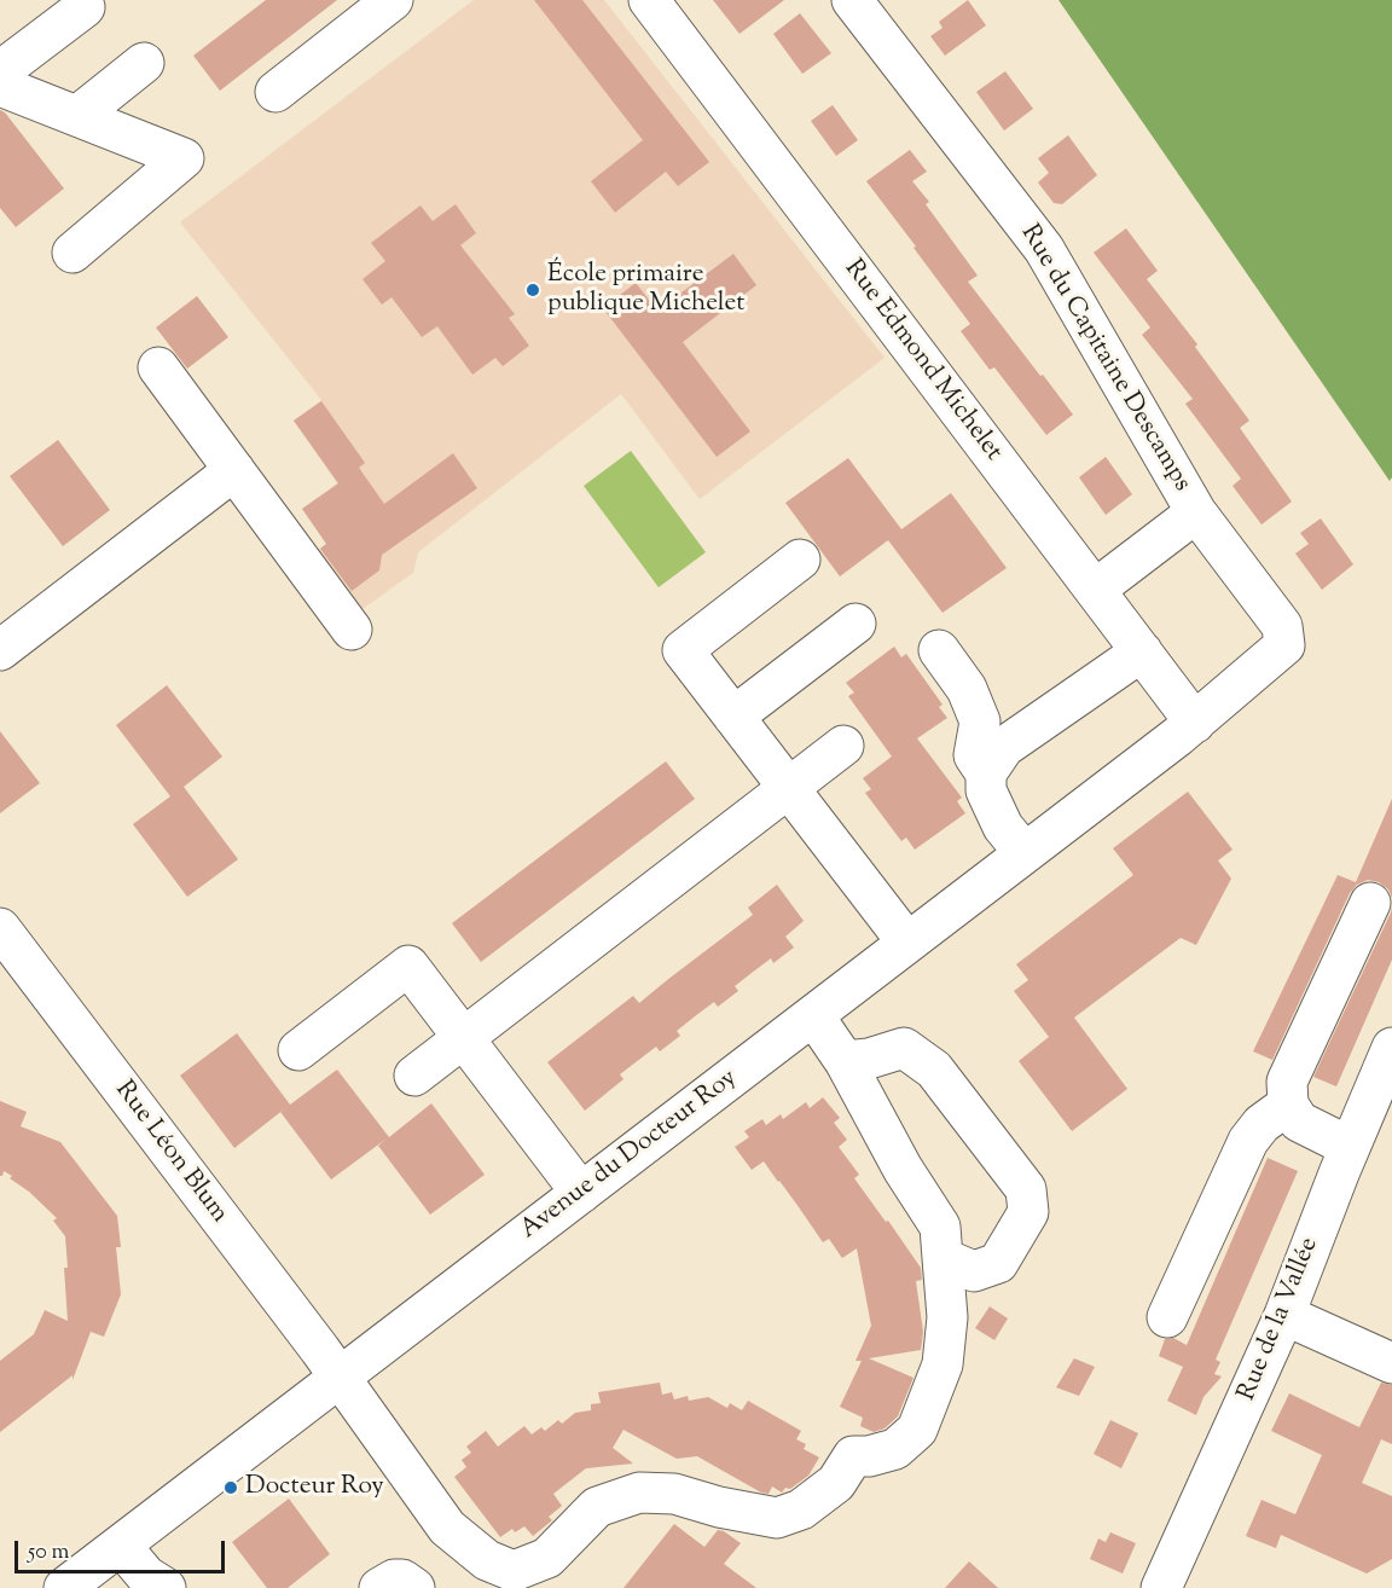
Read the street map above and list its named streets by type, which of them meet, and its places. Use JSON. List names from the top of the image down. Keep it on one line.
{"streets":{"street":["Rue du Capitaine Descamps","Rue Edmond Michelet","Rue Léon Blum","Avenue du Docteur Roy","Rue de la Vallée"]},"crossings":[["Rue du Capitaine Descamps","Rue Edmond Michelet"],["Rue du Capitaine Descamps","Avenue du Docteur Roy"],["Rue Edmond Michelet","Avenue du Docteur Roy"],["Rue Léon Blum","Avenue du Docteur Roy"]],"places":["École primaire publique Michelet","Docteur Roy"],"scale_bar":"50 m"}
